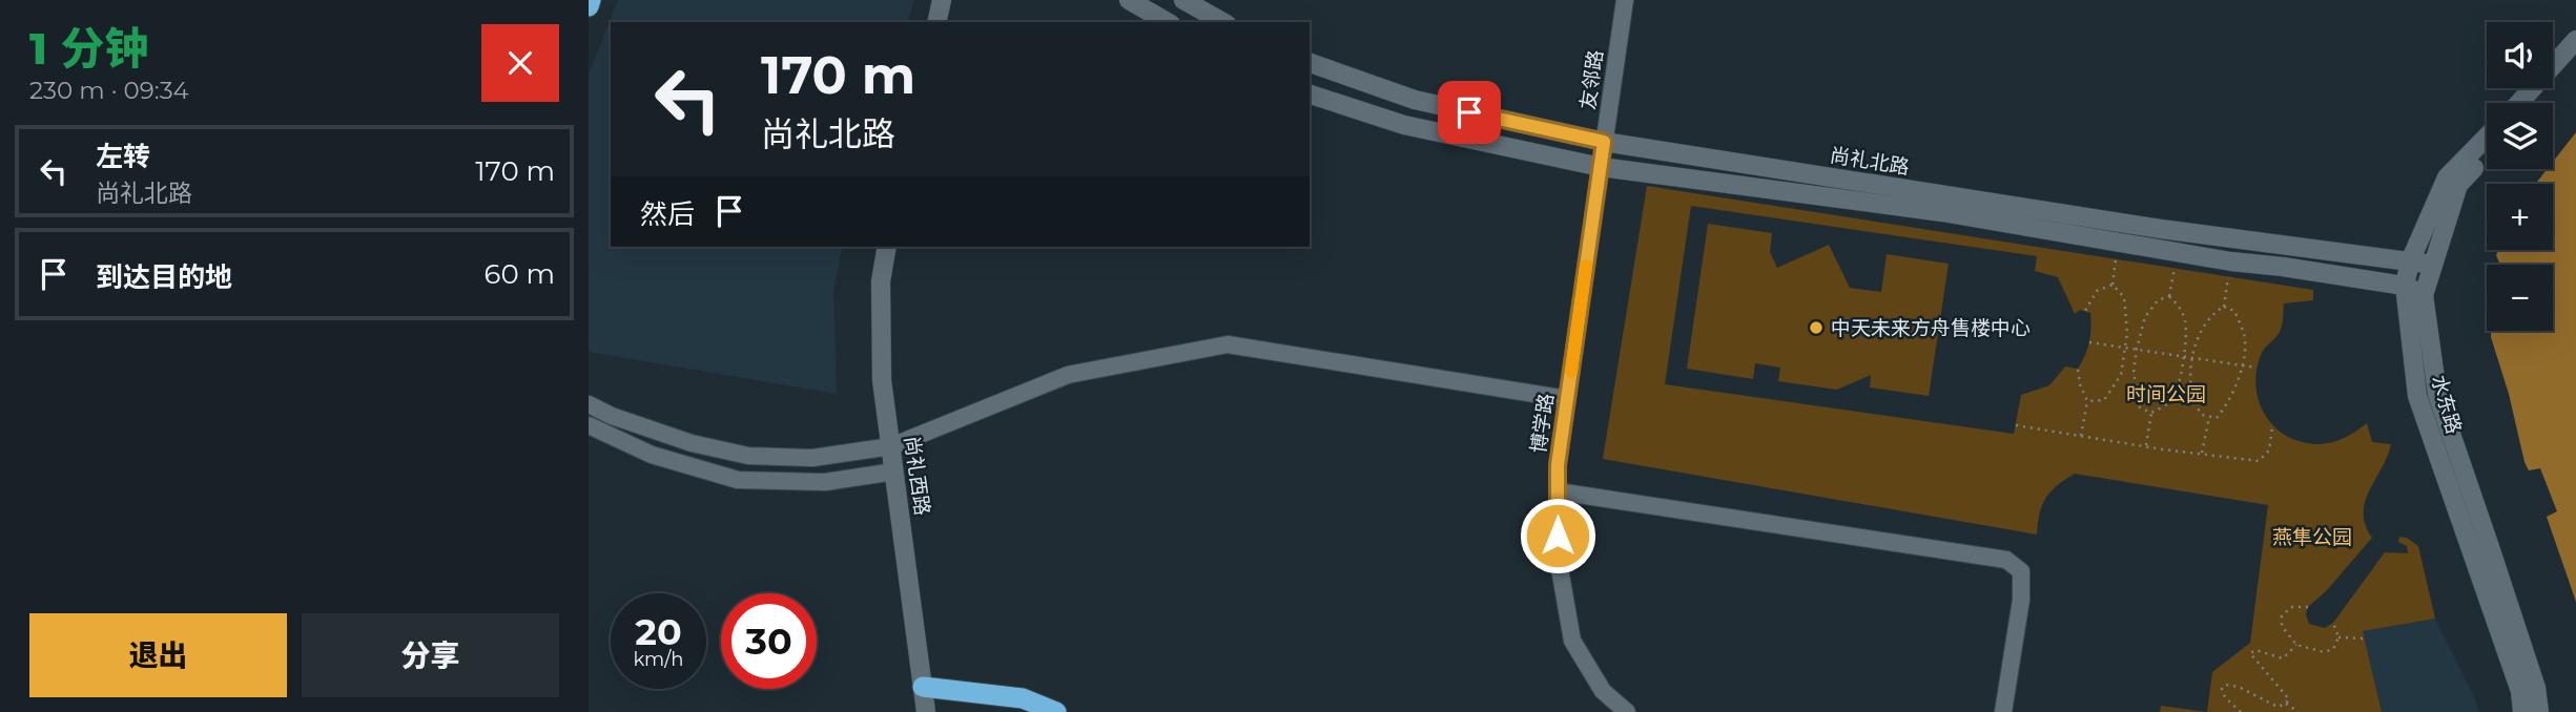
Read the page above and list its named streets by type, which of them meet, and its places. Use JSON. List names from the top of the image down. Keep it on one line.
{"streets":{"street":["友邻路","尚礼北路","水东路","博学路","尚礼西路"]},"crossings":[["友邻路","尚礼北路"],["友邻路","博学路"],["尚礼北路","水东路"],["尚礼北路","博学路"]],"parks":["时间公园","燕隼公园"],"places":["中天未来方舟售楼中心"],"page":{"heading":["1 分钟","230 m · 09:34"],"map_buttons":["+","−"],"turn":["170 m","尚礼北路"],"list":[{"name":"左转","note":"尚礼北路","value":"170 m"},{"name":"到达目的地","value":"60 m"}],"then":"然后","speed":"20 km/h","limit":"30","buttons":["退出","分享"]}}
